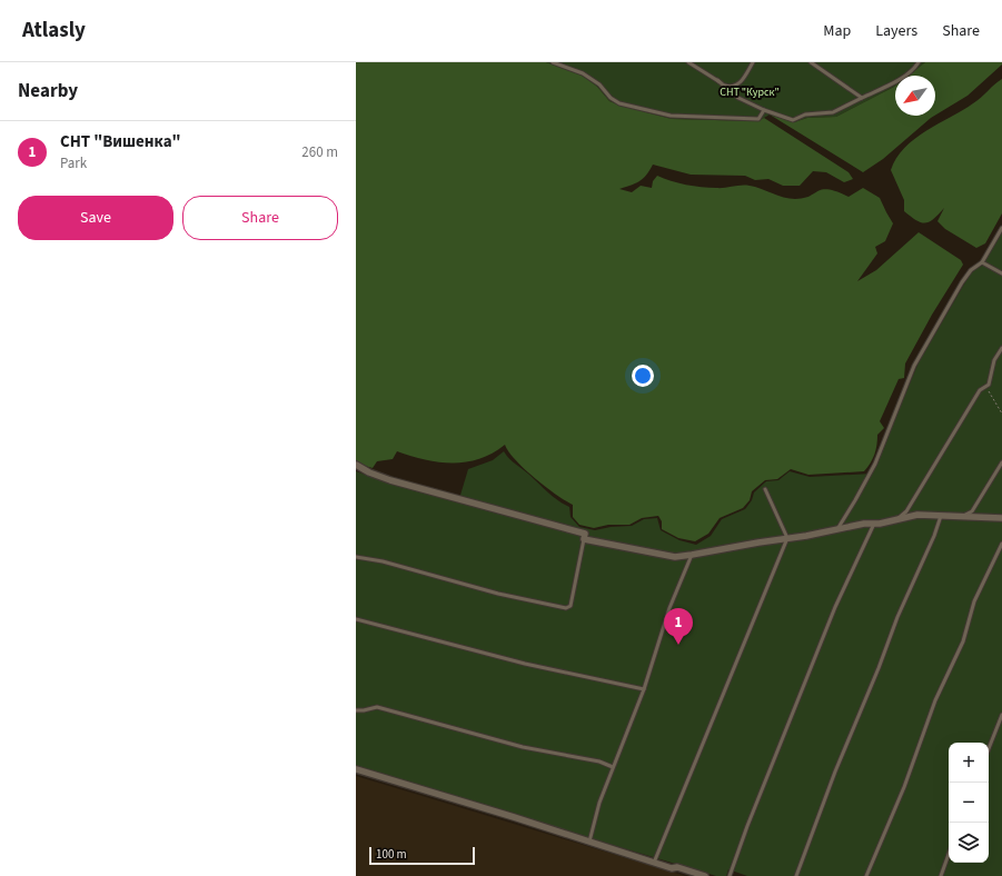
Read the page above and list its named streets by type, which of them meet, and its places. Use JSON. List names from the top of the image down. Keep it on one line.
{"parks":["СНТ \"Курск\""],"scale_bar":"100 m","north":"bottom left","page":{"header":"Atlasly","nav":["Map","Layers","Share"],"heading":"Nearby","list":[{"mark":"1","name":"СНТ \"Вишенка\"","note":"Park","value":"260 m"}],"buttons":["Save","Share"],"pins":"1","map_buttons":["+","−"],"scale":"100 m"}}
